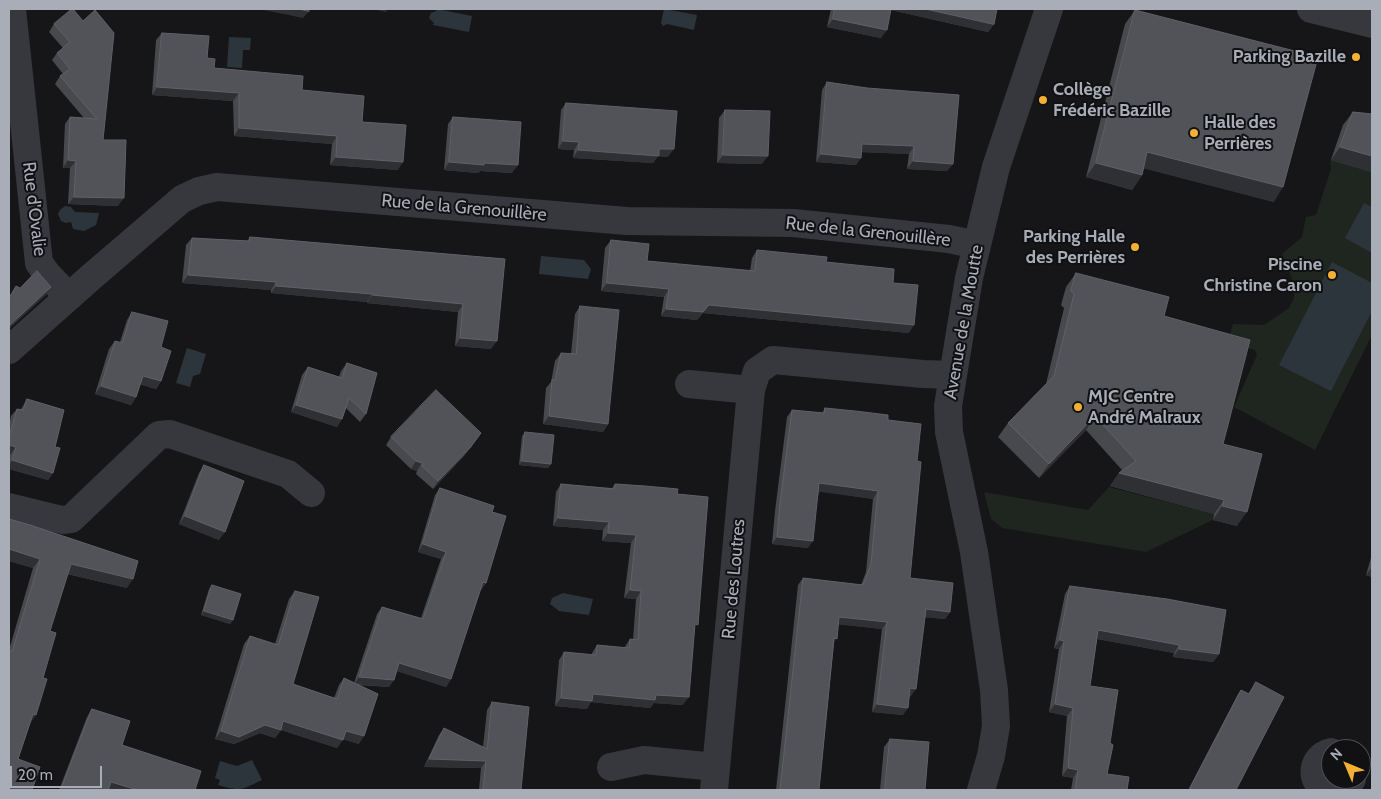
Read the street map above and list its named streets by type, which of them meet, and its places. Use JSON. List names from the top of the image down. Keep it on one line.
{"streets":{"street":["Rue de la Grenouillère","Rue d'Ovalie","Avenue de la Moutte","Rue des Loutres"]},"crossings":[["Rue de la Grenouillère","Rue d'Ovalie"],["Rue de la Grenouillère","Avenue de la Moutte"],["Avenue de la Moutte","Rue des Loutres"]],"places":["Parking Bazille","Collège Frédéric Bazille","Halle des Perrières","Parking Halle des Perrières","Piscine Christine Caron","MJC Centre André Malraux"],"scale_bar":"20 m","north":"top left"}
